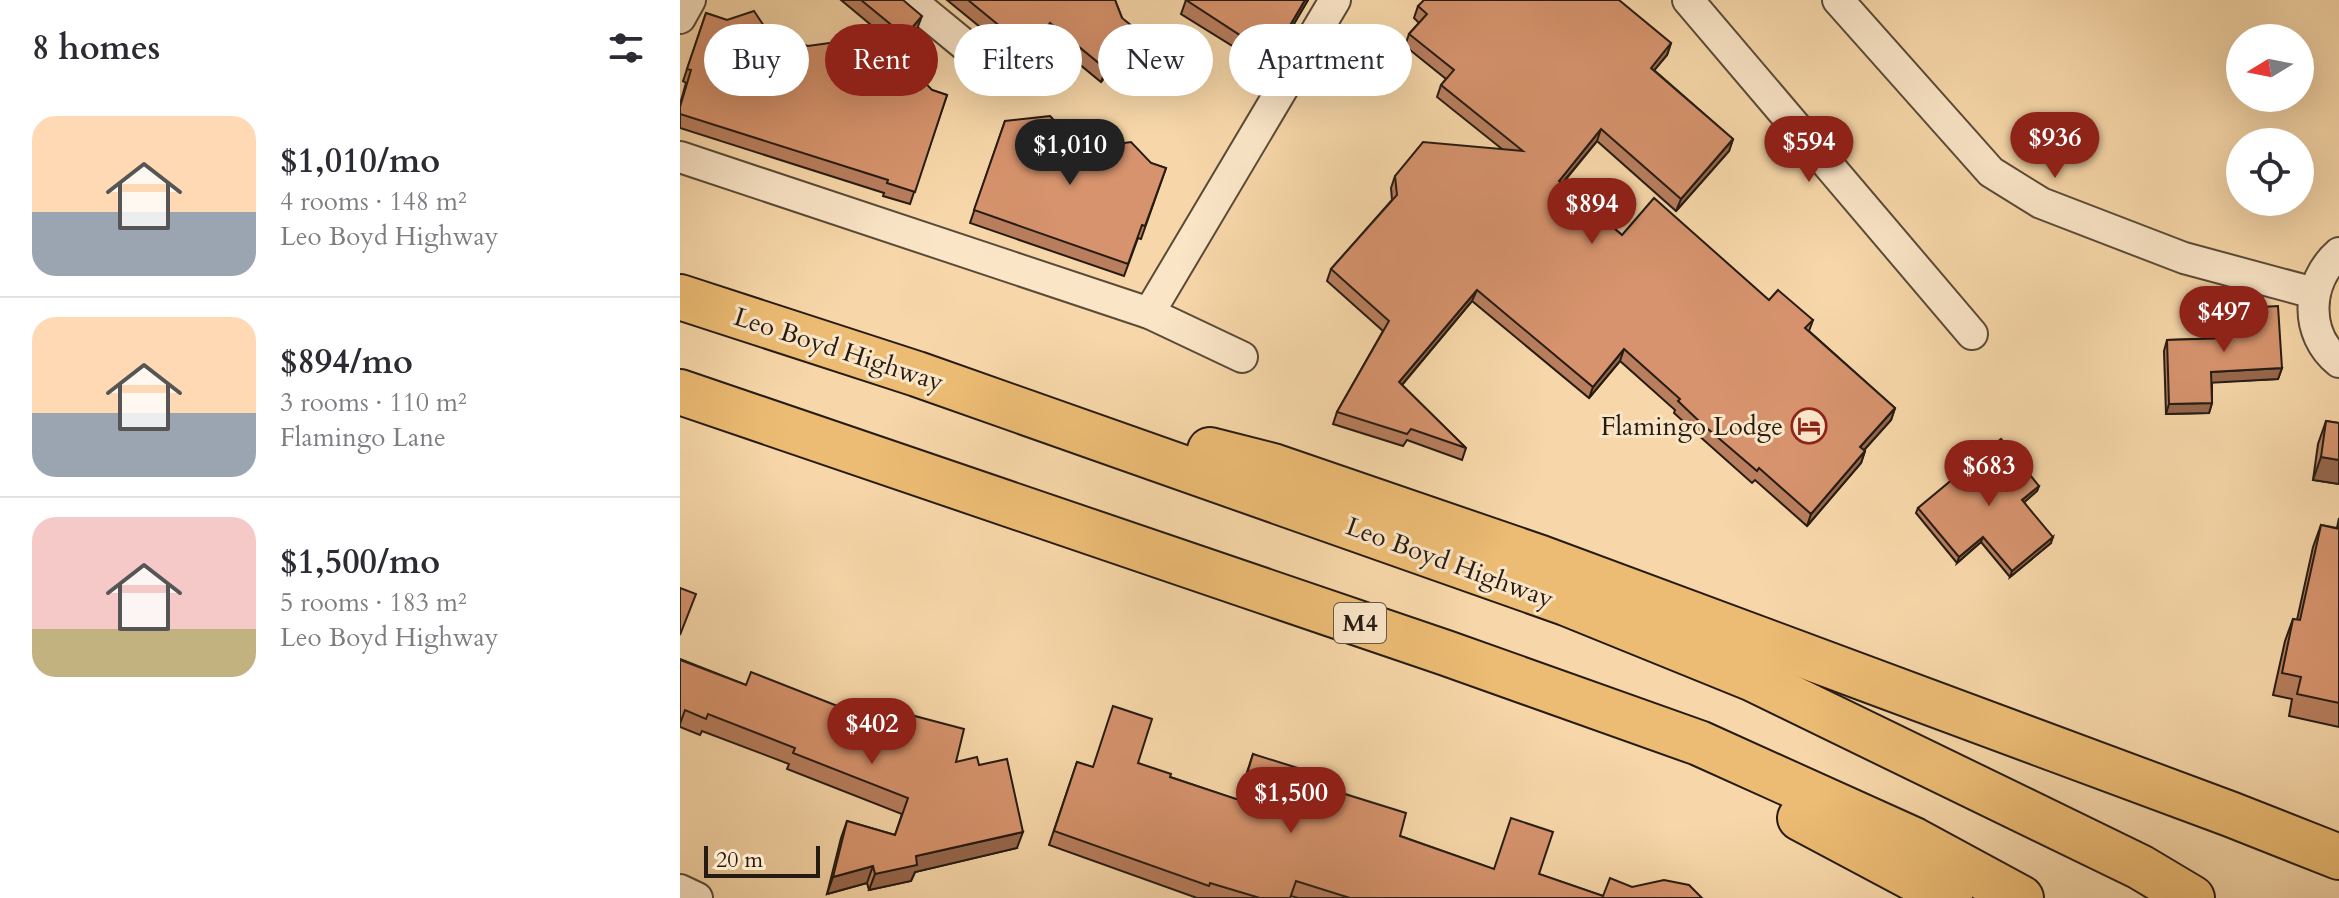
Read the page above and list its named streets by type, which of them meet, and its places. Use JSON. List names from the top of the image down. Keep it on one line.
{"streets":{"highway":["Leo Boyd Highway","M4"]},"places":{"hotel":["Flamingo Lodge"]},"scale_bar":"20 m","north":"left","page":{"heading":"8 homes","chip":["Buy","Rent","Filters","New","Apartment"],"list":[{"name":"$1,010/mo","note":"4 rooms · 148 m² · Leo Boyd Highway"},{"name":"$894/mo","note":"3 rooms · 110 m² · Flamingo Lane"},{"name":"$1,500/mo","note":"5 rooms · 183 m² · Leo Boyd Highway"}],"price":["$936","$594","$1,010","$894","$497","$683","$402","$1,500"],"scale":"20 m"}}
